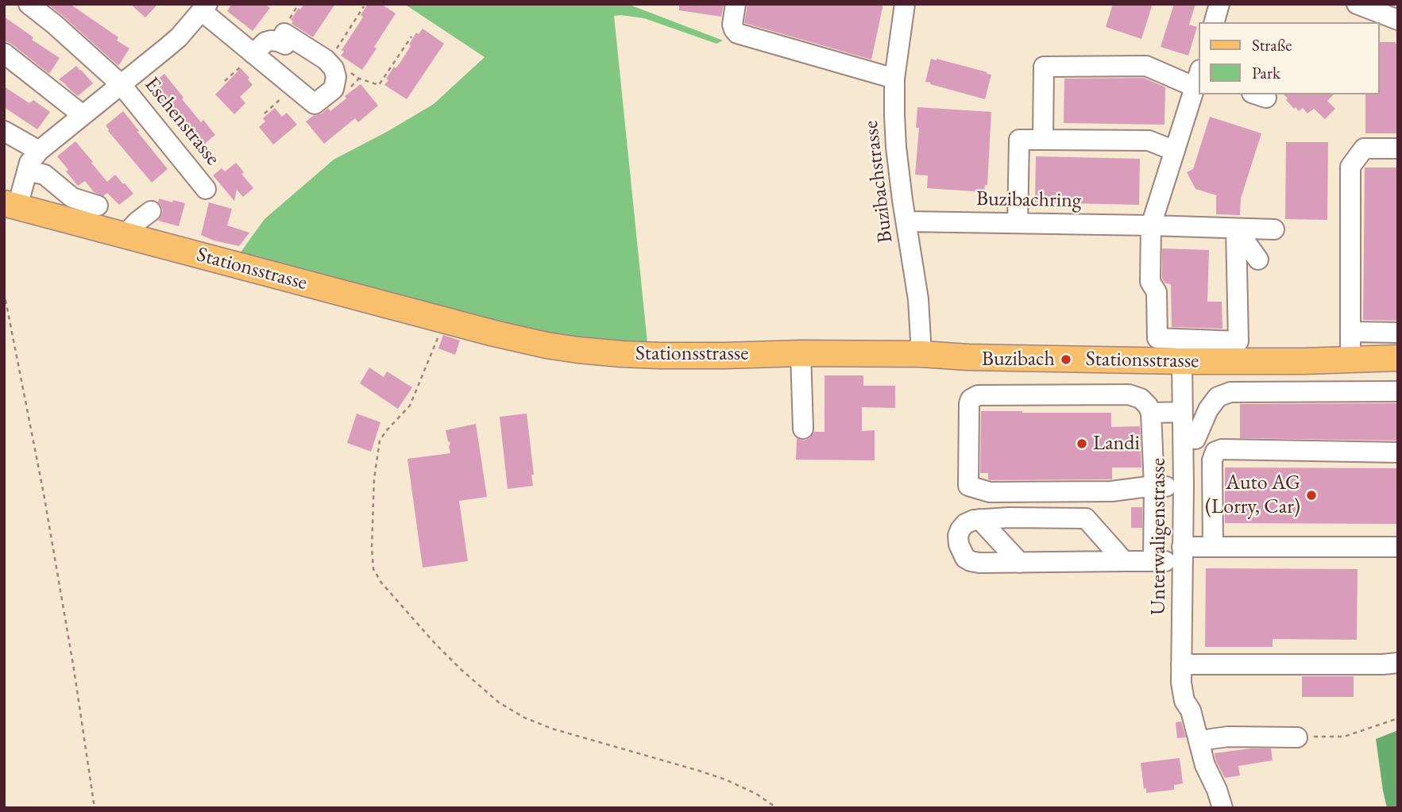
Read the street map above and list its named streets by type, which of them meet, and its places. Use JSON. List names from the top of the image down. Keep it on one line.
{"streets":{"main road":["Stationsstrasse"],"street":["Eschenstrasse","Buzibachstrasse","Buzibachring","Unterwaligenstrasse"]},"crossings":[["Eschenstrasse","Stationsstrasse"],["Buzibachstrasse","Buzibachring"],["Buzibachstrasse","Stationsstrasse"],["Stationsstrasse","Unterwaligenstrasse"]],"places":["Buzibach","Landi","Auto AG (Lorry, Car)"],"legend":["Straße","Park"]}
